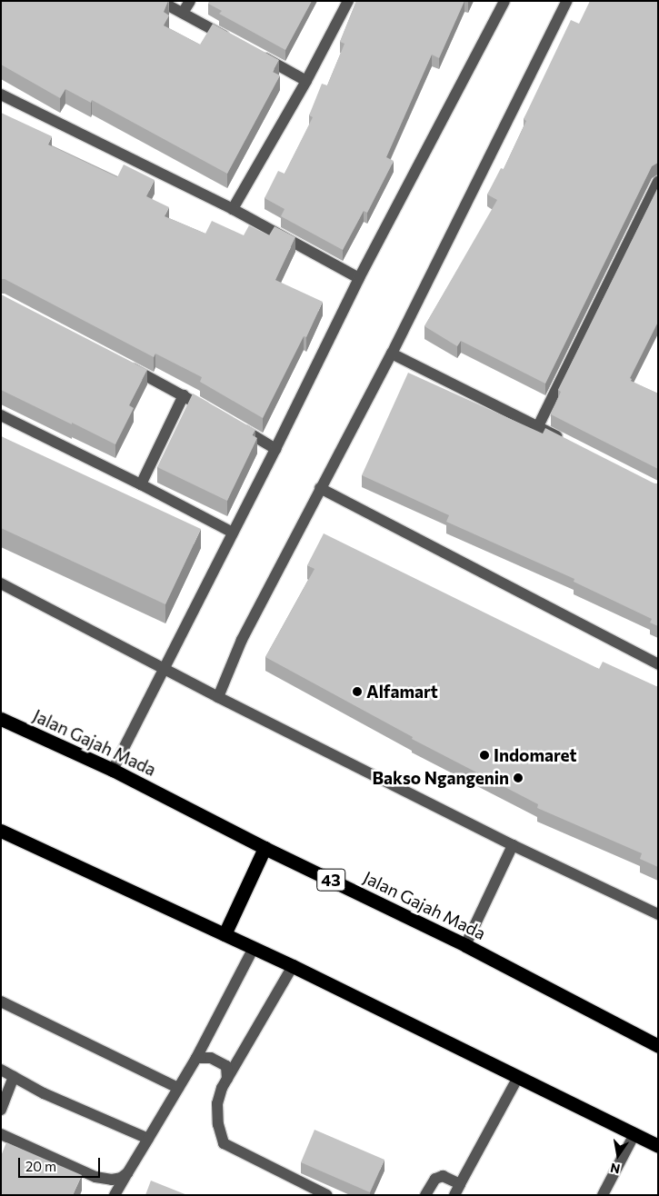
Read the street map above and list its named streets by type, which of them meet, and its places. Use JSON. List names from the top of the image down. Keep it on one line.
{"streets":{"highway":["Jalan Gajah Mada","43"]},"places":["Alfamart","Indomaret","Bakso Ngangenin"],"scale_bar":"20 m","north":"bottom"}
